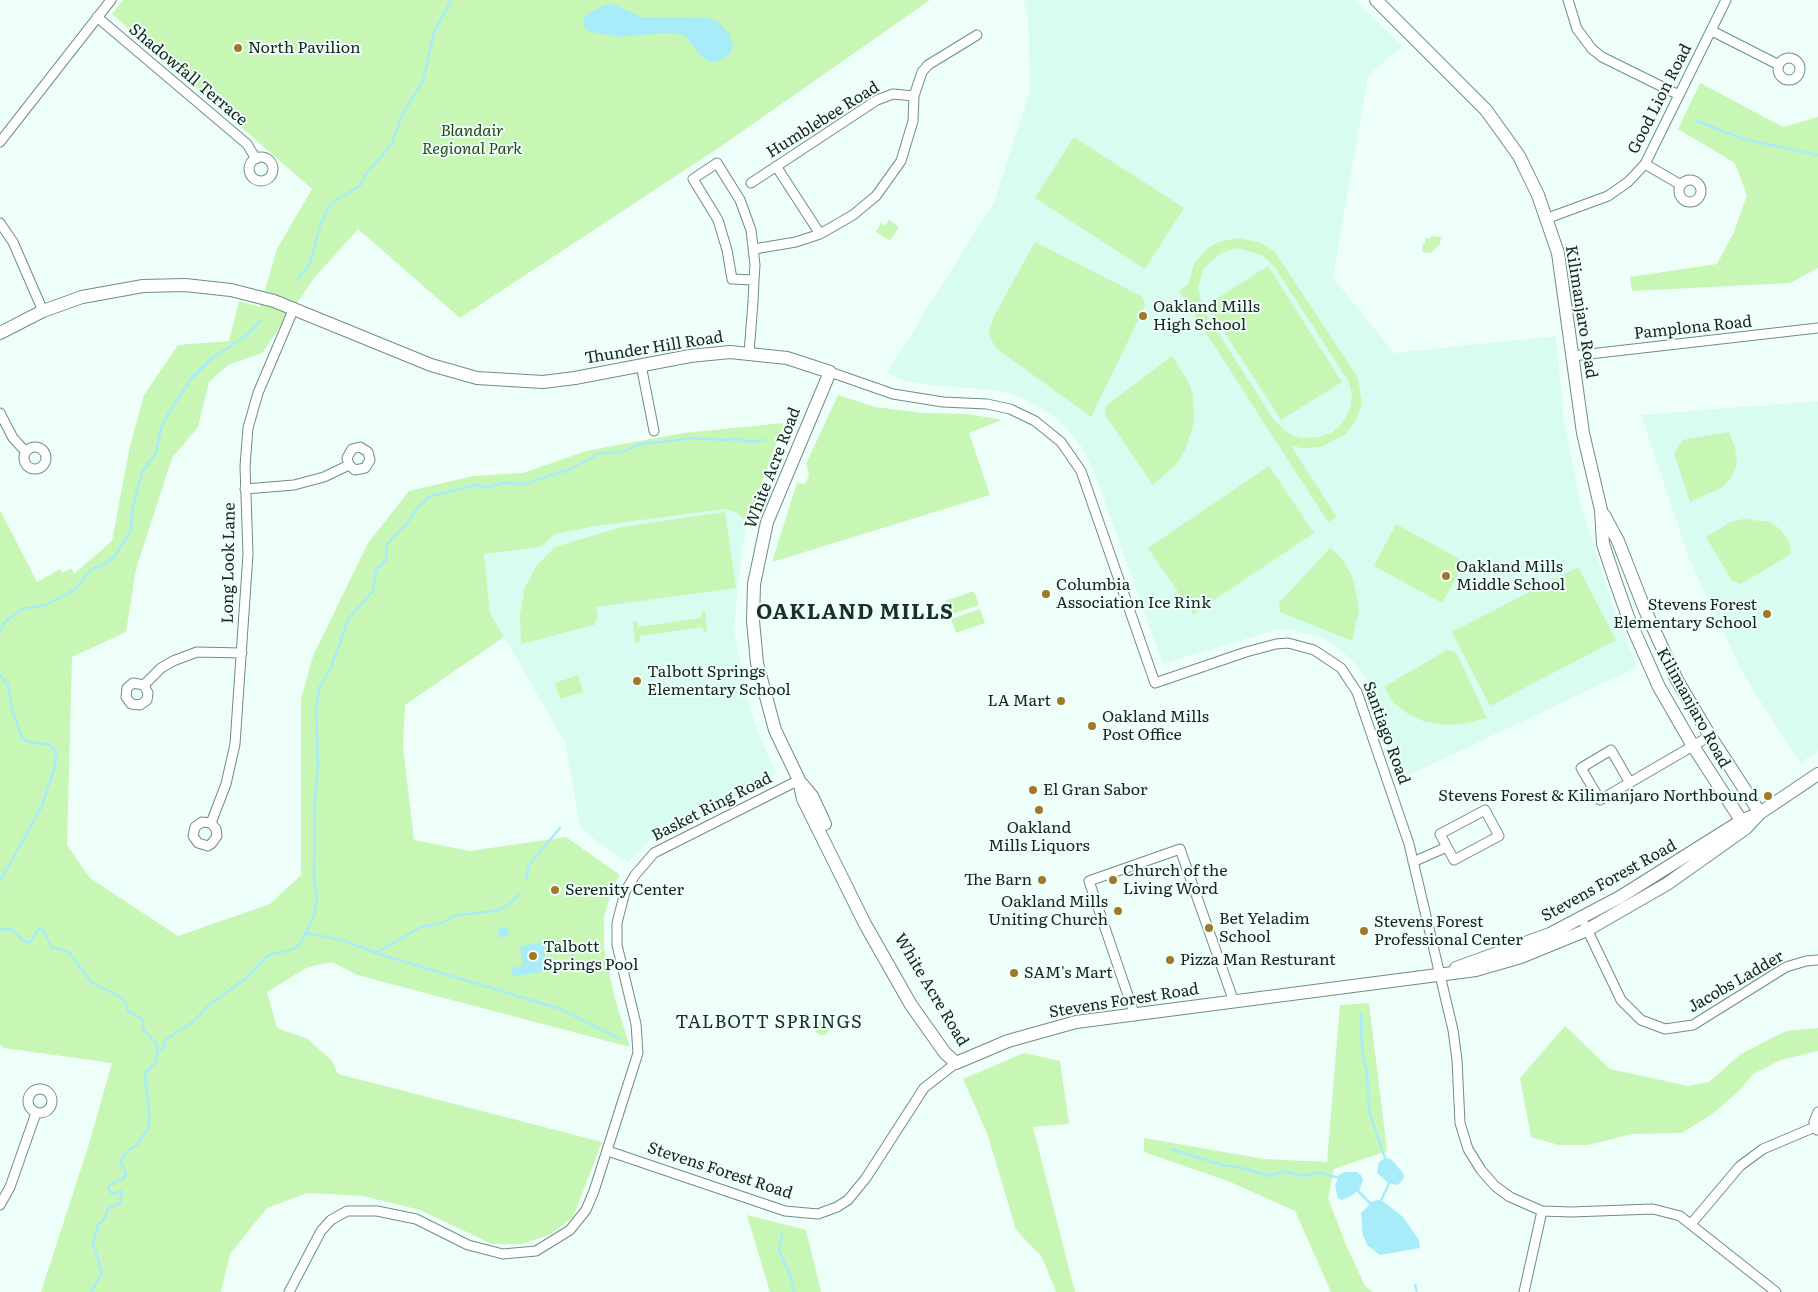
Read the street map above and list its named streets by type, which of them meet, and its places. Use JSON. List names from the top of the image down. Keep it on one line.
{"streets":{"street":["Shadowfall Terrace","Good Lion Road","Humblebee Road","Kilimanjaro Road","Pamplona Road","Thunder Hill Road","White Acre Road","Long Look Lane","Santiago Road","Basket Ring Road","Stevens Forest Road","Jacobs Ladder"]},"crossings":[["Good Lion Road","Kilimanjaro Road"],["Kilimanjaro Road","Pamplona Road"],["Kilimanjaro Road","Stevens Forest Road"],["Thunder Hill Road","White Acre Road"],["Thunder Hill Road","Long Look Lane"],["Thunder Hill Road","Santiago Road"],["White Acre Road","Basket Ring Road"],["White Acre Road","Stevens Forest Road"],["Santiago Road","Stevens Forest Road"],["Basket Ring Road","Stevens Forest Road"],["Stevens Forest Road","Jacobs Ladder"]],"districts":["OAKLAND MILLS","TALBOTT SPRINGS"],"parks":["Blandair Regional Park"],"places":["North Pavilion","Oakland Mills High School","Oakland Mills Middle School","Columbia Association Ice Rink","Stevens Forest Elementary School","Talbott Springs Elementary School","LA Mart","Oakland Mills Post Office","El Gran Sabor","Stevens Forest & Kilimanjaro Northbound","Oakland Mills Liquors","The Barn","Church of the Living Word","Serenity Center","Oakland Mills Uniting Church","Bet Yeladim School","Stevens Forest Professional Center","Talbott Springs Pool","Pizza Man Resturant","SAM's Mart"]}
